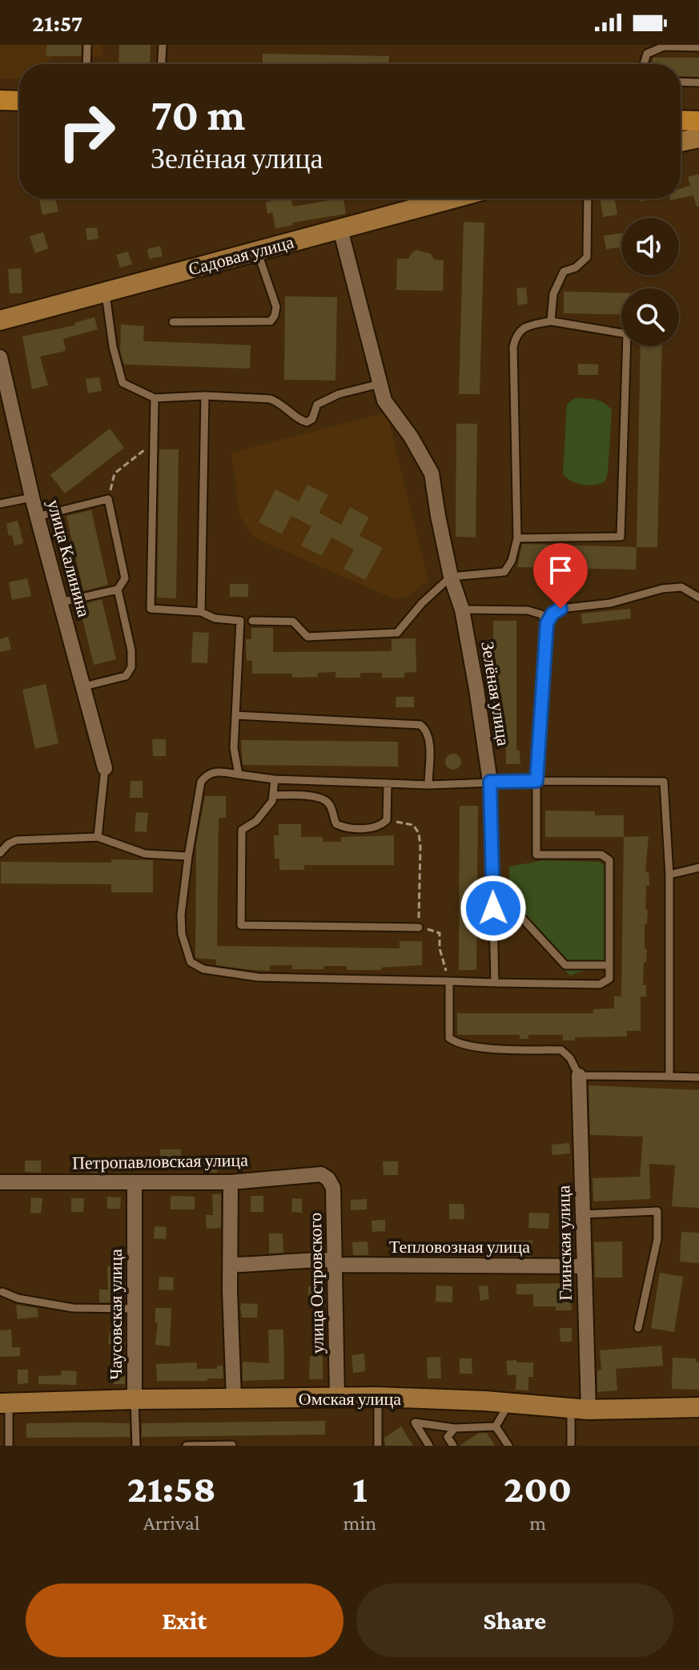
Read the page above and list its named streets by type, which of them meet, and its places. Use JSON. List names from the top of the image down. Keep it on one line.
{"streets":{"main road":["Садовая улица","Омская улица"],"street":["улица Калинина","Зелёная улица","Петропавловская улица","Глинская улица","Тепловозная улица","улица Островского","Чаусовская улица"]},"crossings":[["Садовая улица","Зелёная улица"],["Петропавловская улица","улица Островского"],["Петропавловская улица","Чаусовская улица"],["Глинская улица","Тепловозная улица"],["Глинская улица","Омская улица"],["Тепловозная улица","улица Островского"],["улица Островского","Омская улица"],["Чаусовская улица","Омская улица"]],"page":{"status":"21:57","turn":["70 m","Зелёная улица"],"eta":["21:58","Arrival","1","min","200","m"],"buttons":["Exit","Share"]}}
